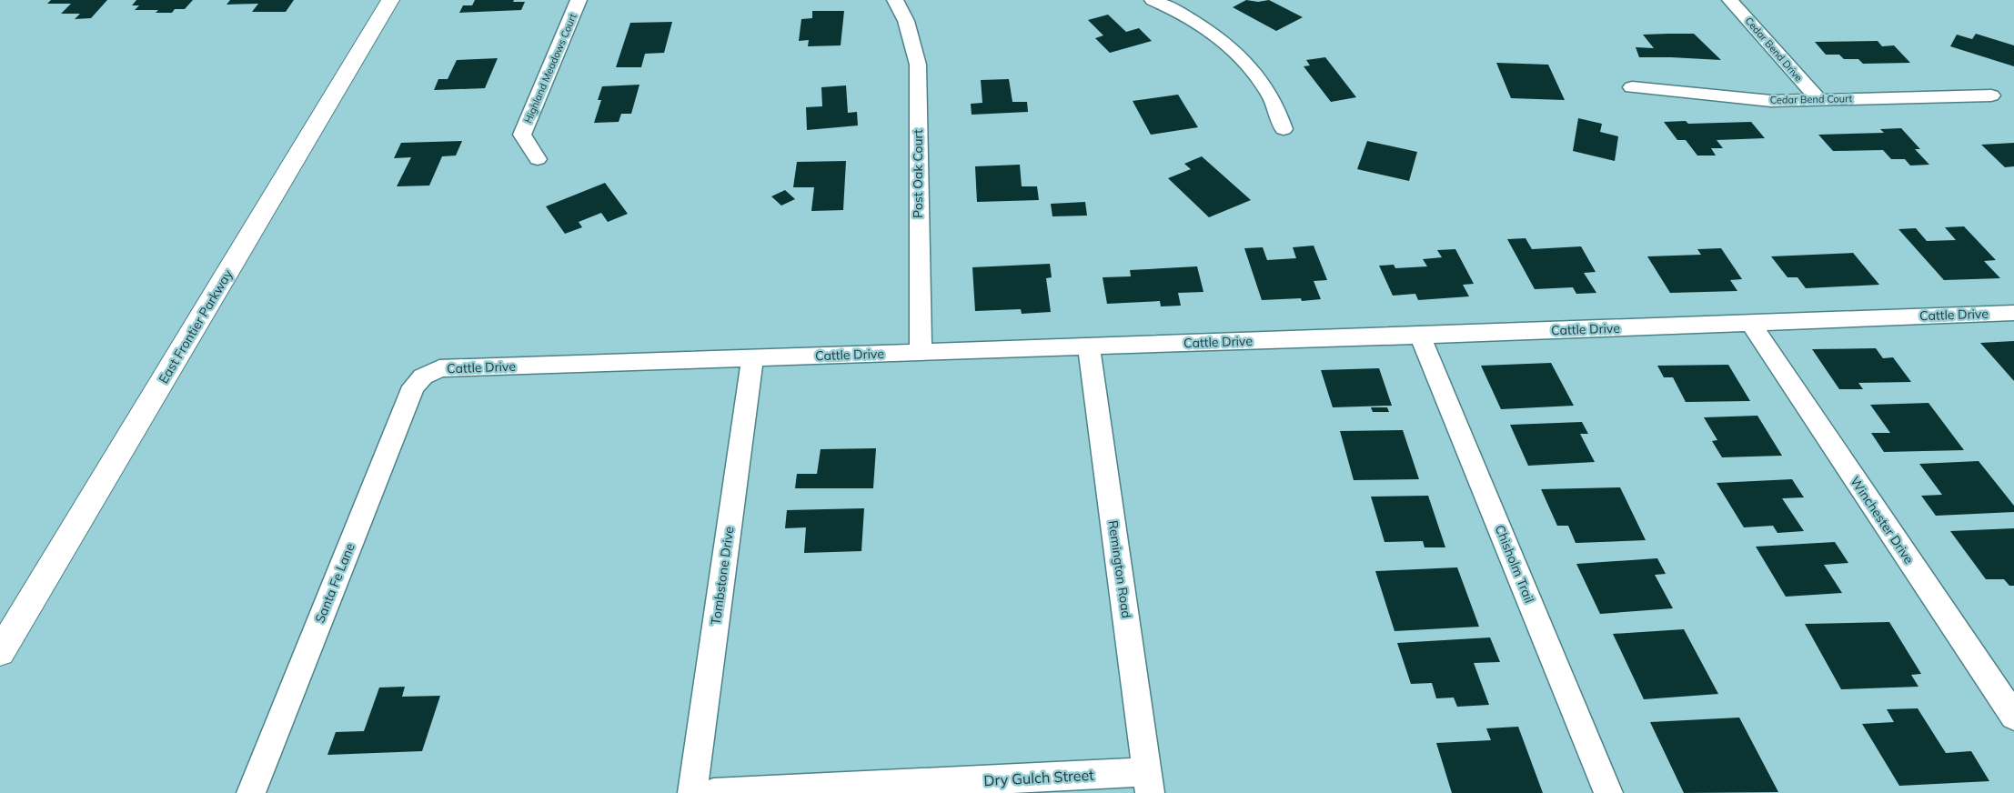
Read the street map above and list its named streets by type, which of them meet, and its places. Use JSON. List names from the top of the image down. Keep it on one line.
{"streets":{"street":["Cedar Bend Drive","Highland Meadows Court","Cedar Bend Court","Post Oak Court","Cattle Drive","East Frontier Parkway","Winchester Drive","Chisholm Trail","Remington Road","Tombstone Drive","Santa Fe Lane","Dry Gulch Street"]},"crossings":[["Cedar Bend Drive","Cedar Bend Court"],["Post Oak Court","Cattle Drive"],["Cattle Drive","Winchester Drive"],["Cattle Drive","Chisholm Trail"],["Cattle Drive","Remington Road"],["Cattle Drive","Tombstone Drive"],["Cattle Drive","Santa Fe Lane"],["Remington Road","Dry Gulch Street"]]}
